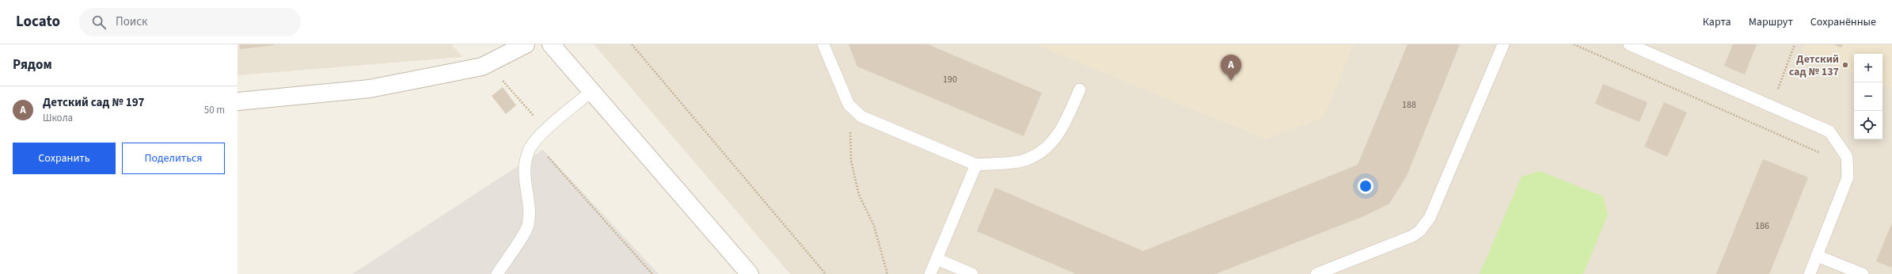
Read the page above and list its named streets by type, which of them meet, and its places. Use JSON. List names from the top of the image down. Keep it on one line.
{"places":["Детский сад № 137"],"house_numbers":["190","188","186"],"page":{"header":"Locato","search":"Поиск","nav":["Карта","Маршрут","Сохранённые"],"heading":"Рядом","map_buttons":["+","−"],"pins":"A","list":[{"mark":"A","name":"Детский сад № 197","note":"Школа","value":"50 m"}],"buttons":["Сохранить","Поделиться"]}}
